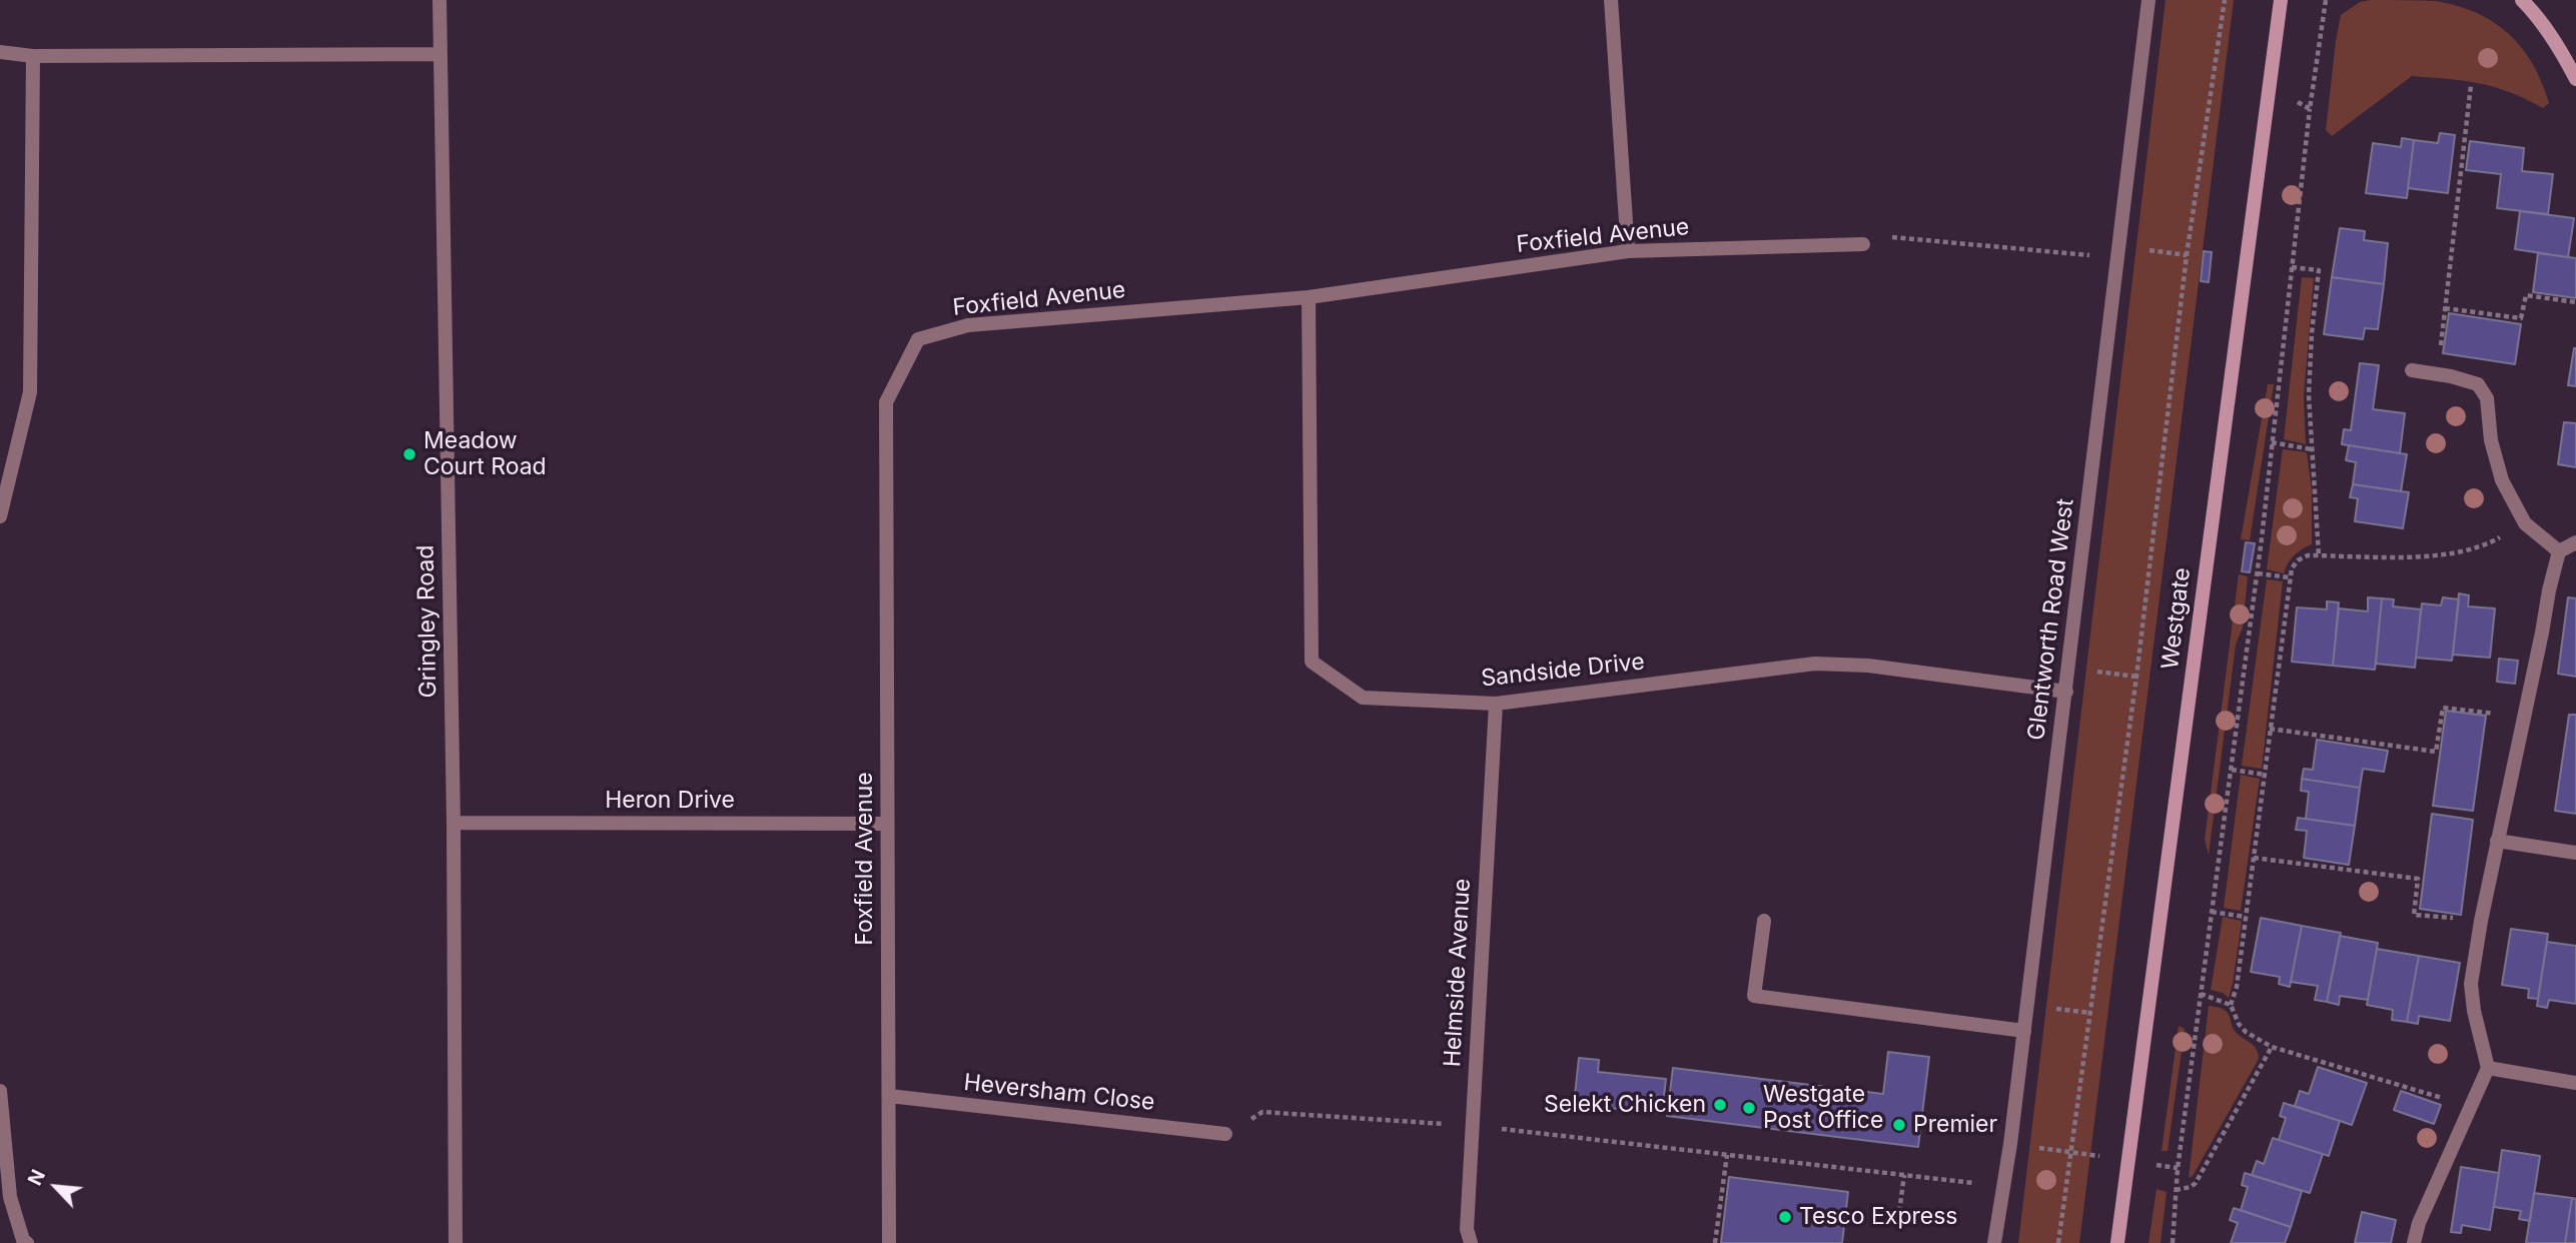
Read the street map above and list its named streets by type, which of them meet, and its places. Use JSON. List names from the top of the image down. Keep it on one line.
{"streets":{"street":["Foxfield Avenue","Westgate","Glentworth Road West","Gringley Road","Sandside Drive","Heron Drive","Helmside Avenue","Heversham Close"]},"crossings":[["Foxfield Avenue","Sandside Drive"],["Foxfield Avenue","Heron Drive"],["Foxfield Avenue","Heversham Close"],["Glentworth Road West","Sandside Drive"],["Gringley Road","Heron Drive"],["Sandside Drive","Helmside Avenue"]],"places":["Meadow Court Road","Selekt Chicken","Westgate Post Office","Premier","Tesco Express"],"north":"top left"}
